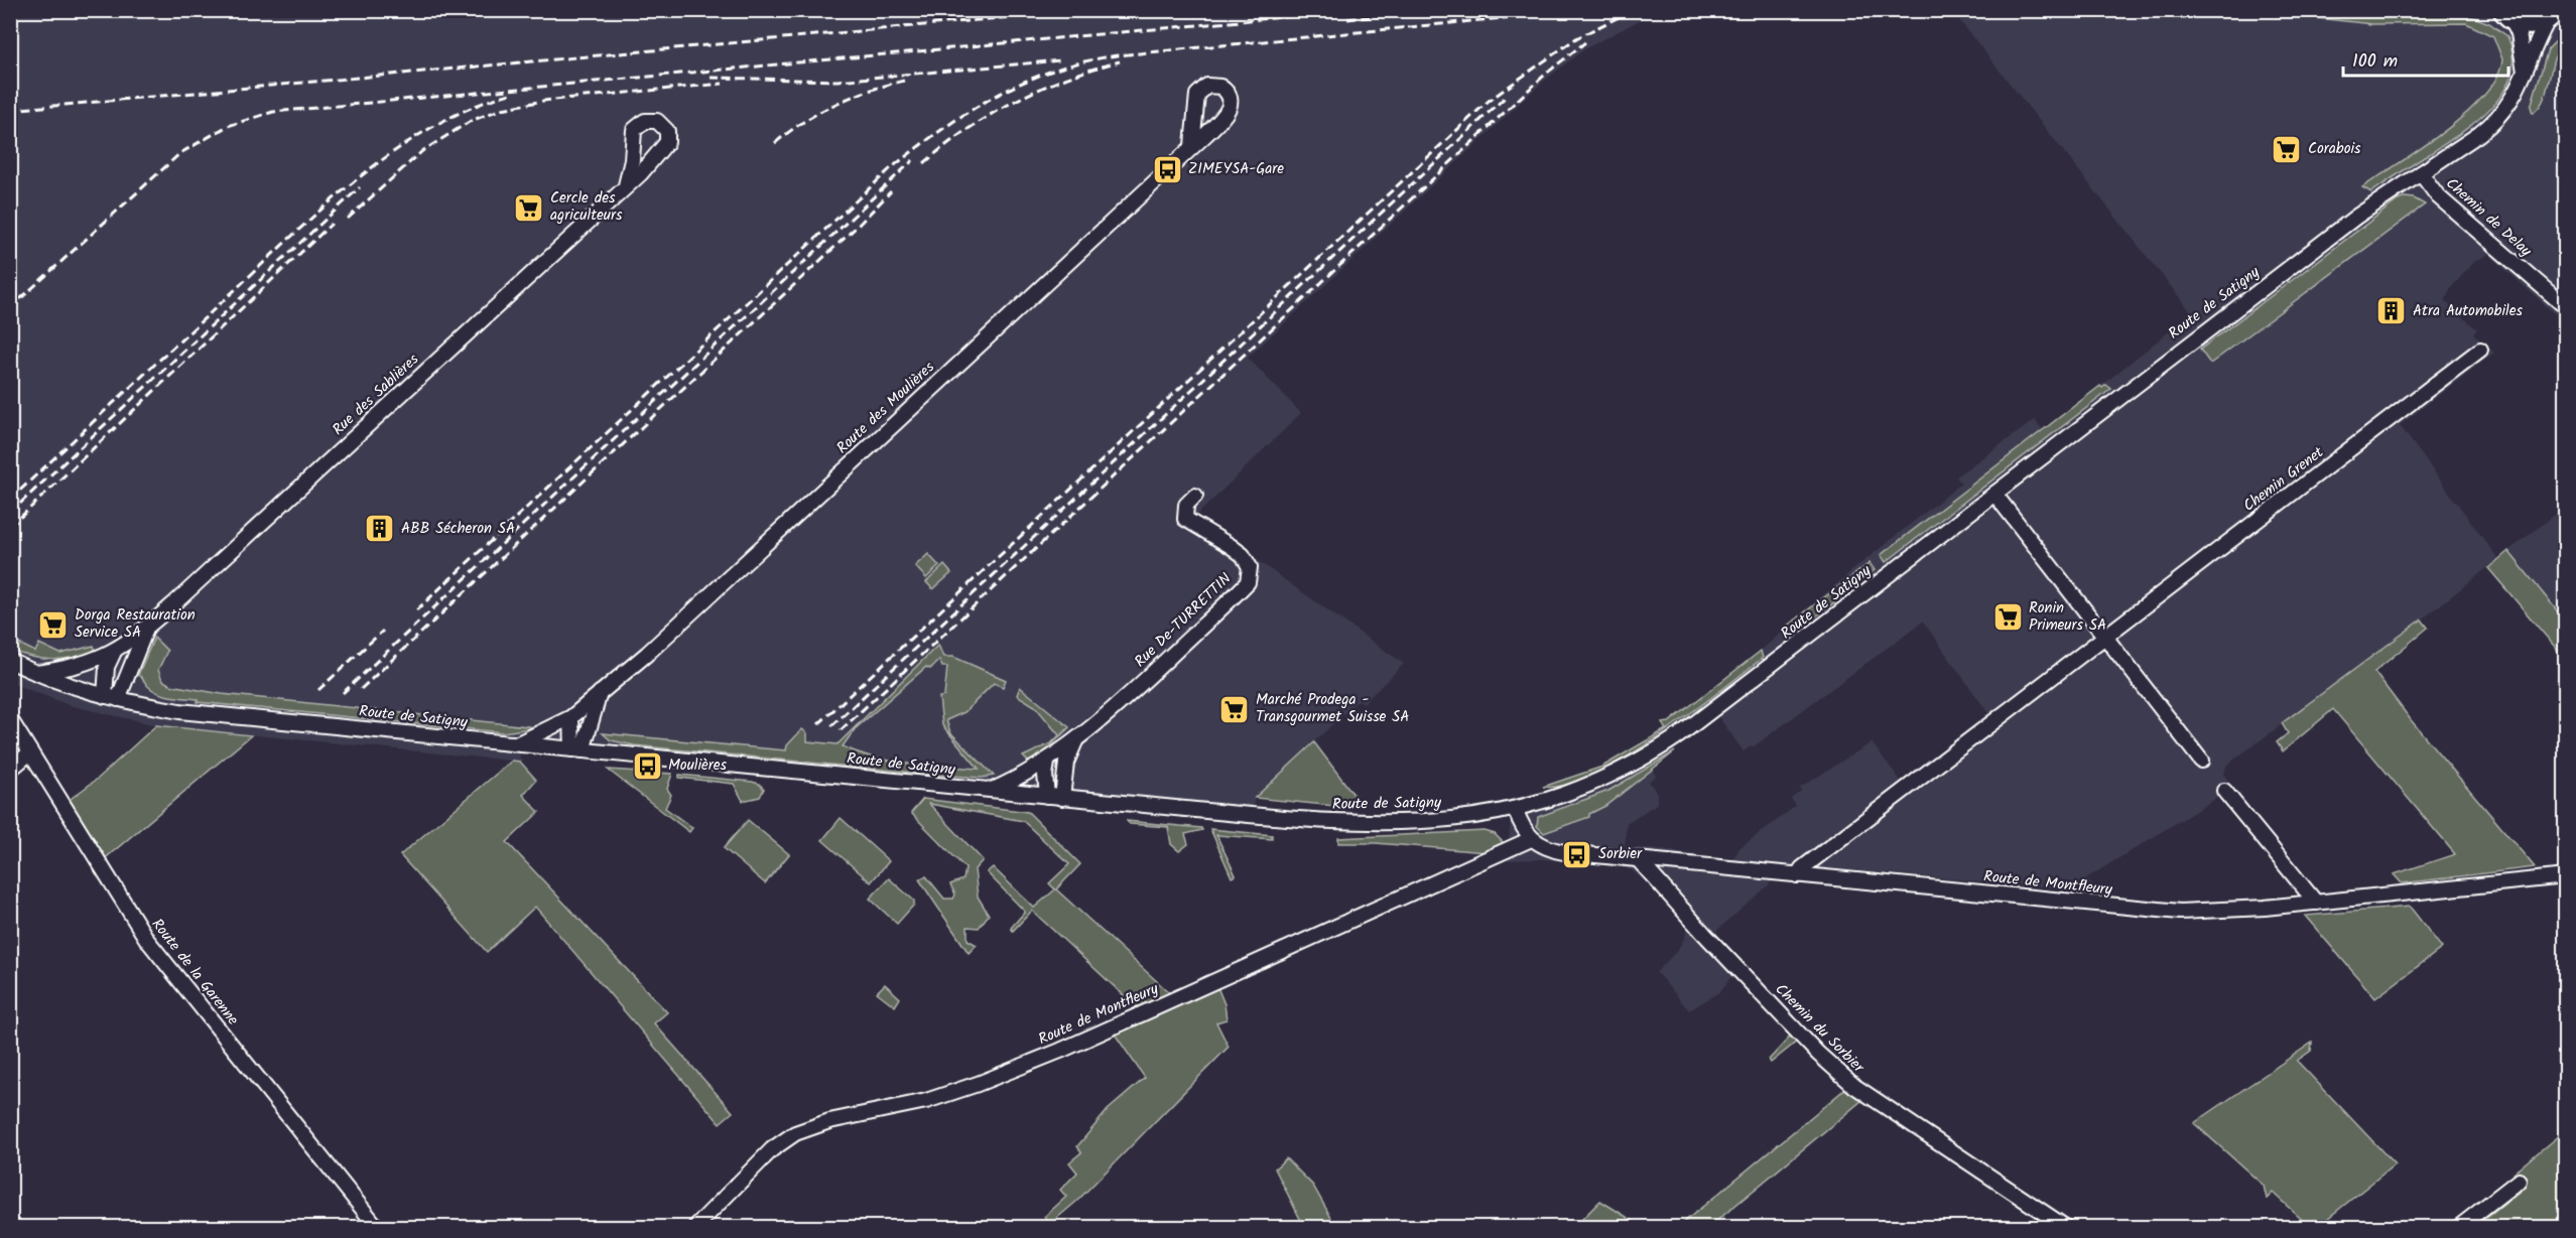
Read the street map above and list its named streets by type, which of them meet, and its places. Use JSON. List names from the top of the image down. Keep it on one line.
{"streets":{"street":["Chemin de Delay","Route de Satigny","Rue des Sablières","Route des Moulières","Chemin Grenet","Rue De-TURRETTIN","Route de Montfleury","Route de la Garenne","Chemin du Sorbier"]},"crossings":[["Chemin de Delay","Route de Satigny"],["Route de Satigny","Rue des Sablières"],["Route de Satigny","Rue De-TURRETTIN"],["Chemin Grenet","Route de Montfleury"],["Route de Montfleury","Chemin du Sorbier"]],"places":{"supermarket":["Corabois","Cercle des agriculteurs","Ronin Primeurs SA","Dorga Restauration Service SA","Marché Prodega - Transgourmet Suisse SA"],"bus stop":["ZIMEYSA-Gare","Moulières","Sorbier"],"building":["Atra Automobiles","ABB Sécheron SA"]},"scale_bar":"100 m"}
